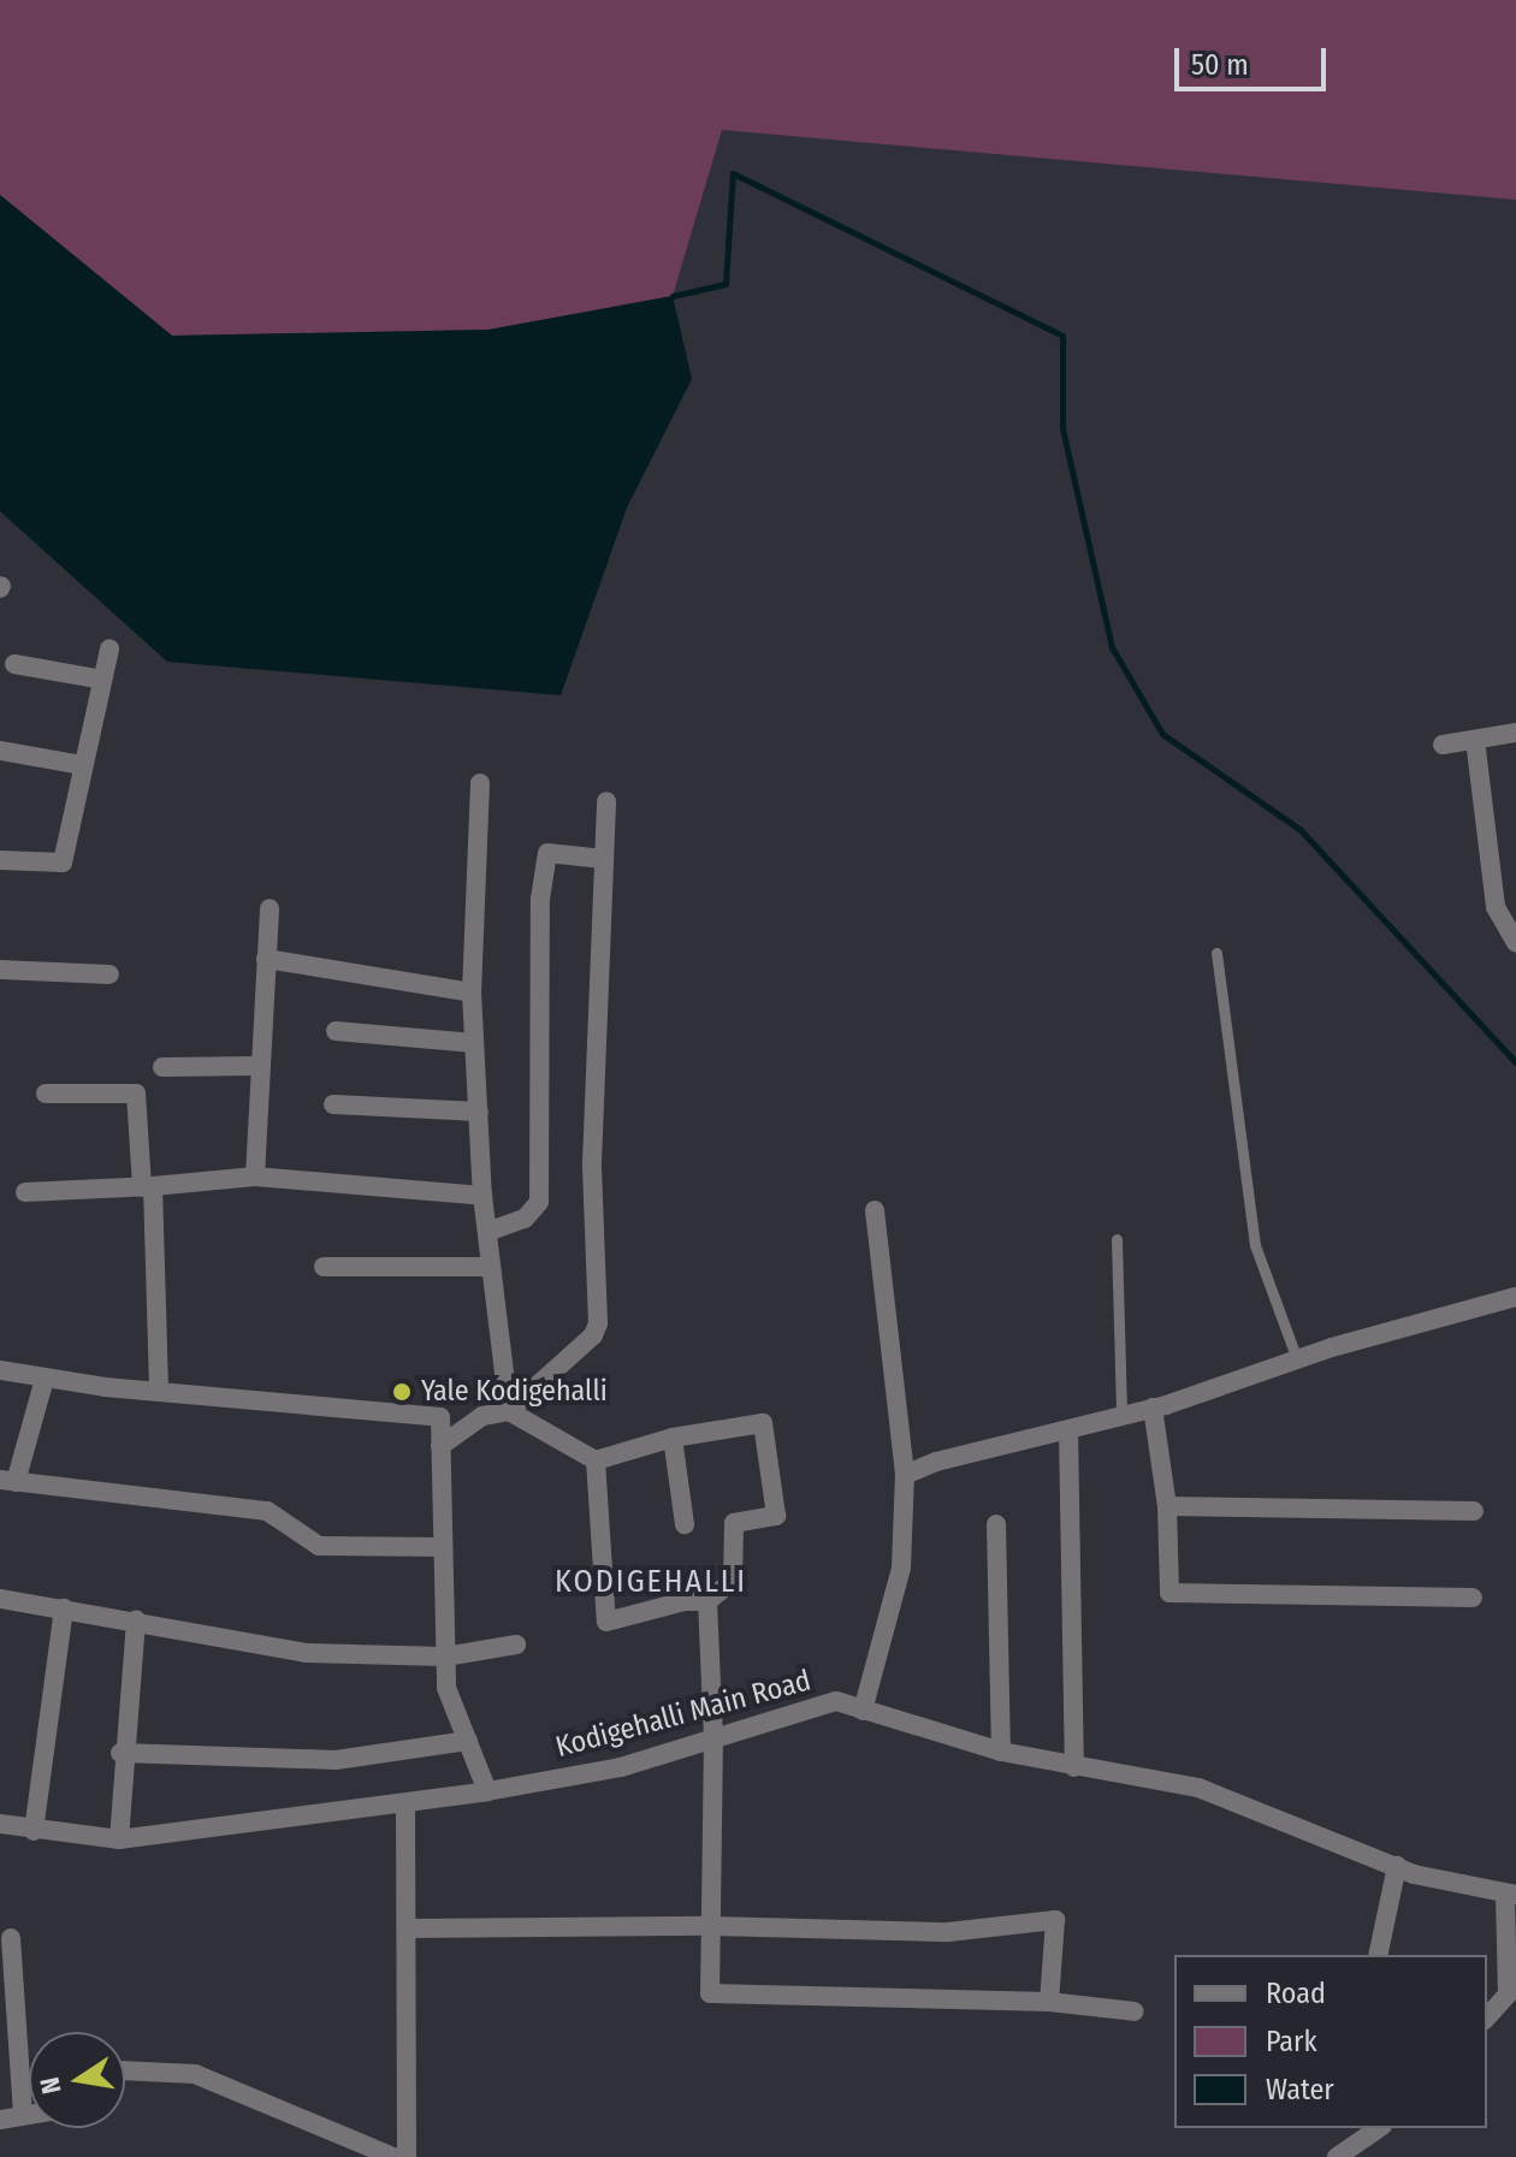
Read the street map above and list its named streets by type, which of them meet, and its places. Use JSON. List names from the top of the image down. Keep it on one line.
{"streets":{"street":["Kodigehalli Main Road"]},"districts":["KODIGEHALLI"],"places":["Yale Kodigehalli"],"legend":["Road","Park","Water"],"scale_bar":"50 m","north":"left"}
